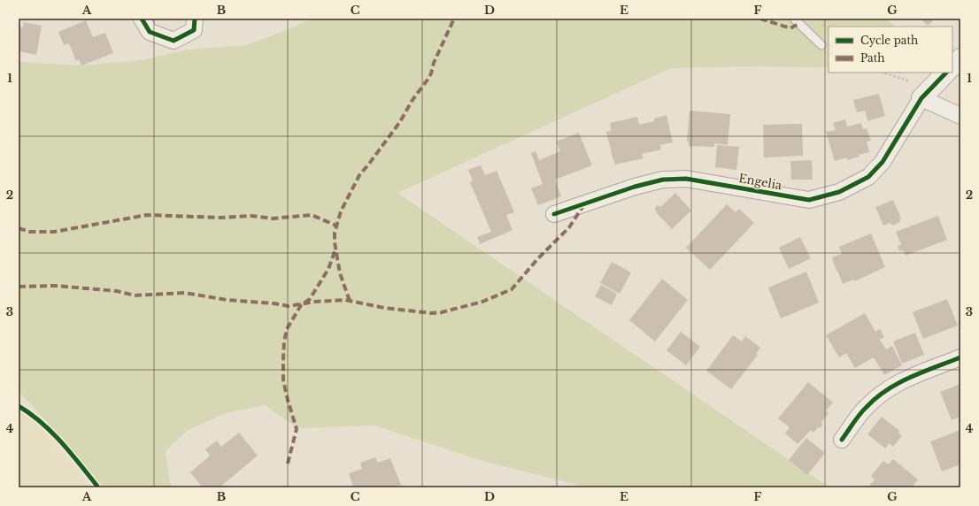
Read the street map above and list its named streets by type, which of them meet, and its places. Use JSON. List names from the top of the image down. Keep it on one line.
{"streets":{"street":["Engelia"]},"legend":["Cycle path","Path"],"grid":{"columns":["A","B","C","D","E","F","G"],"rows":["1","2","3","4"]}}
